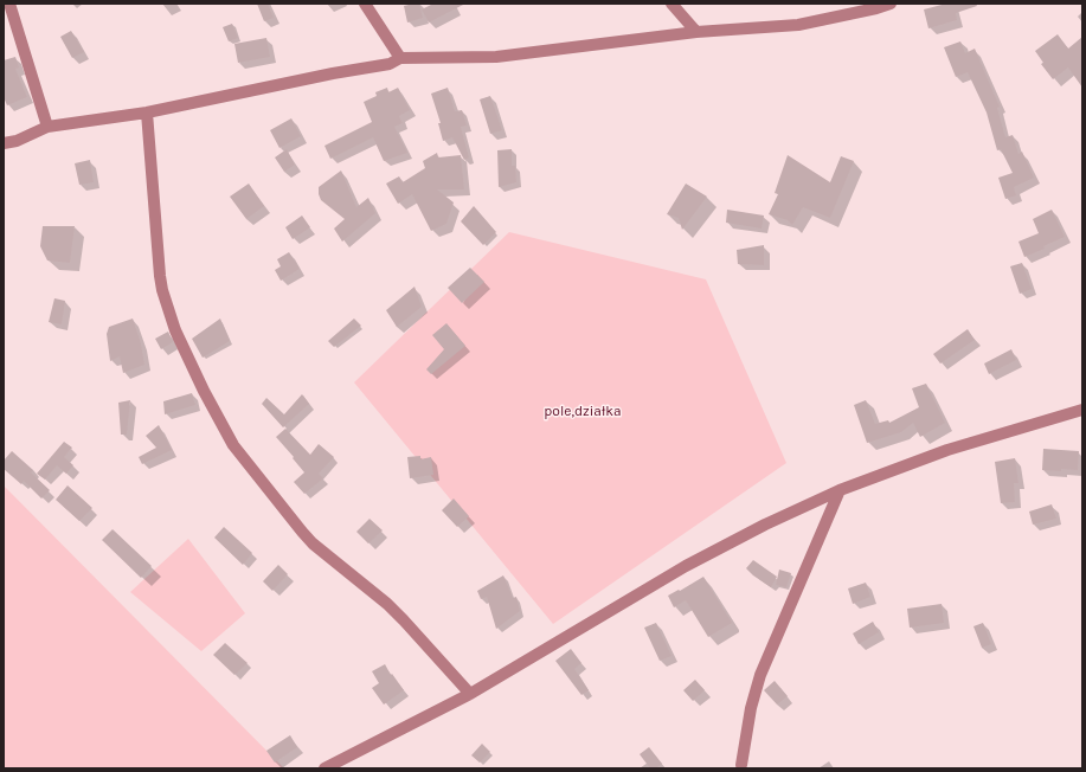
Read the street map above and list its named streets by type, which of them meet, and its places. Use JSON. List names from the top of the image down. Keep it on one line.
{"parks":["pole,działka"]}
